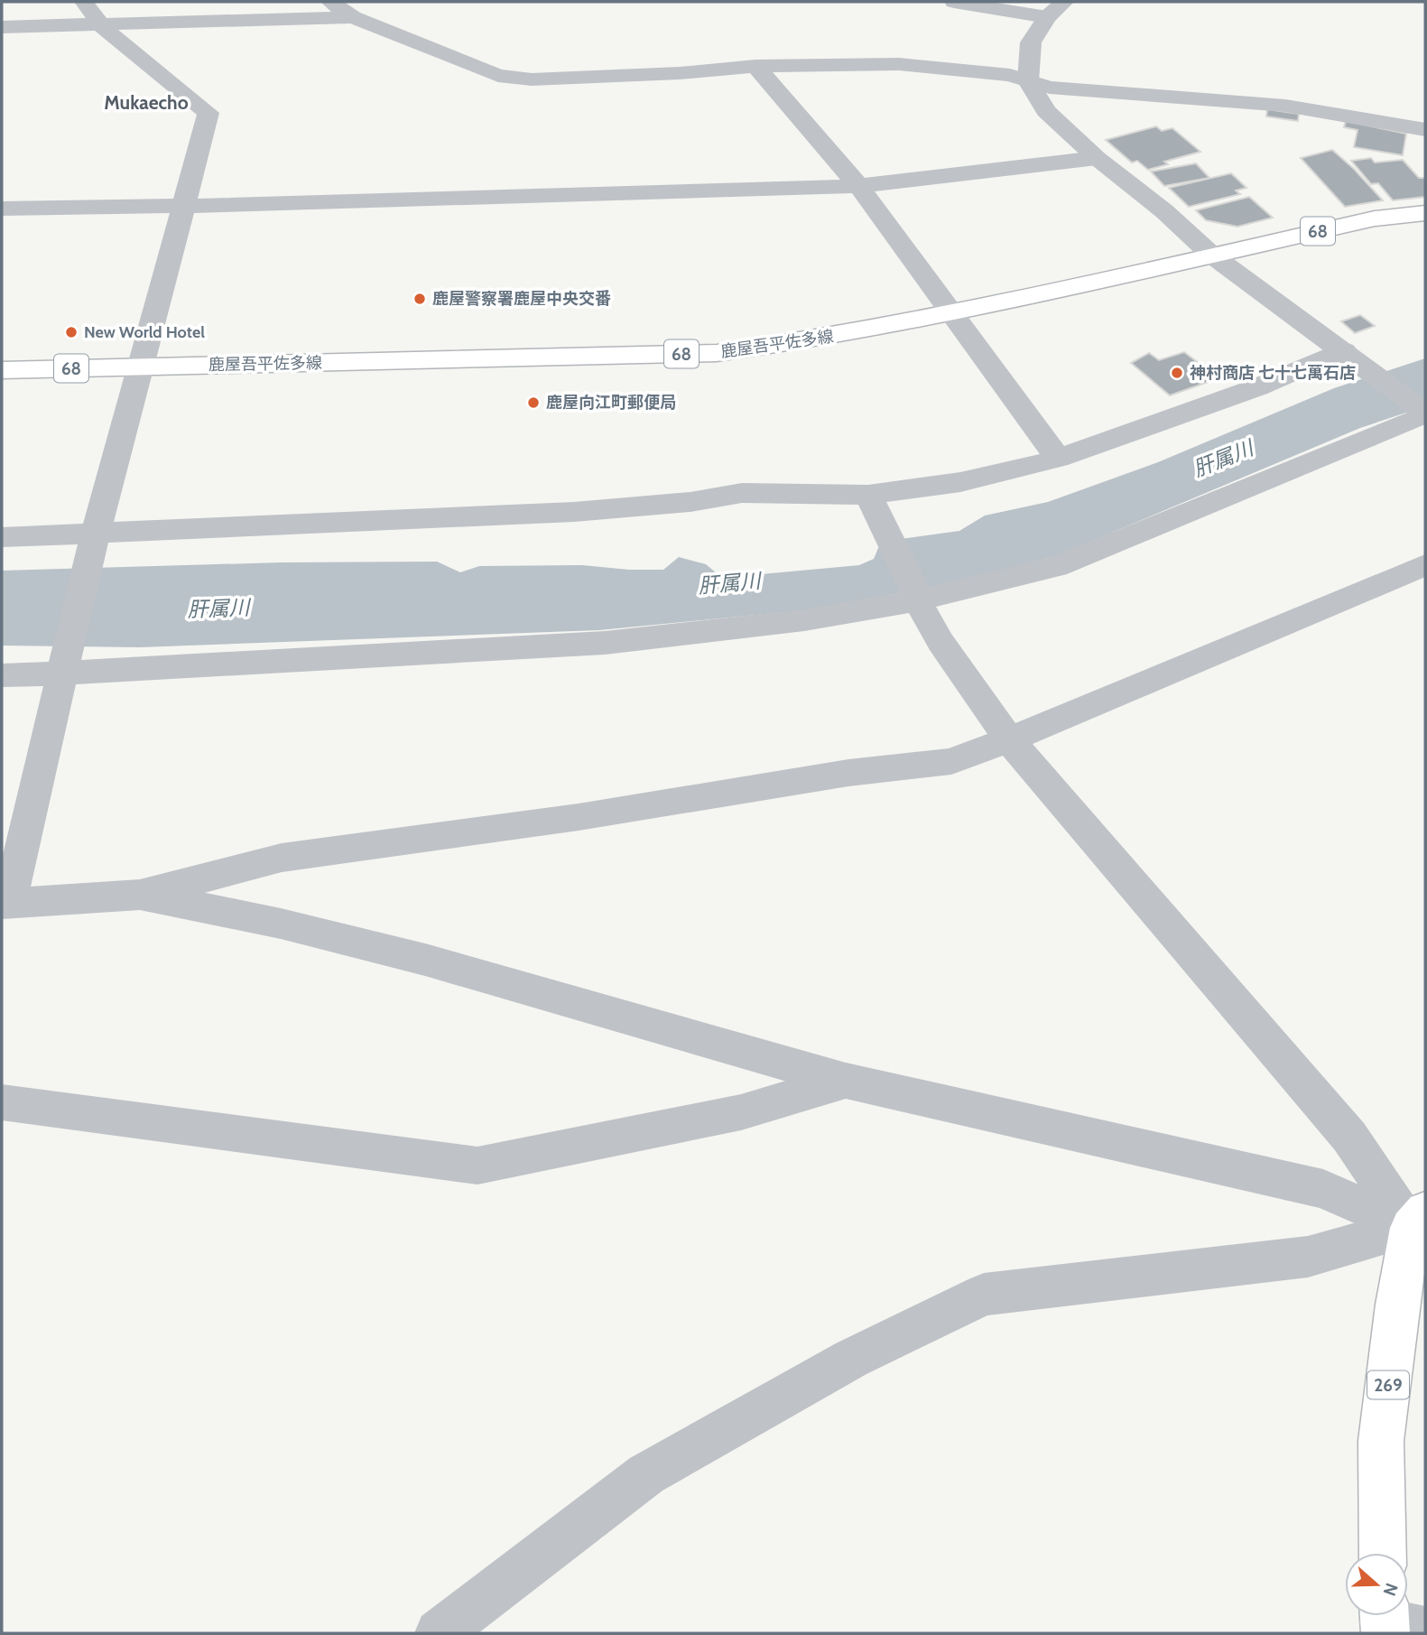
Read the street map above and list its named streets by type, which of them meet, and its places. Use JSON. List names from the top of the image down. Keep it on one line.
{"streets":{"main road":["68","鹿屋吾平佐多線","269"]},"districts":["Mukaecho"],"water":["肝属川"],"places":["鹿屋警察署鹿屋中央交番","New World Hotel","神村商店 七十七萬石店","鹿屋向江町郵便局"],"north":"right"}
